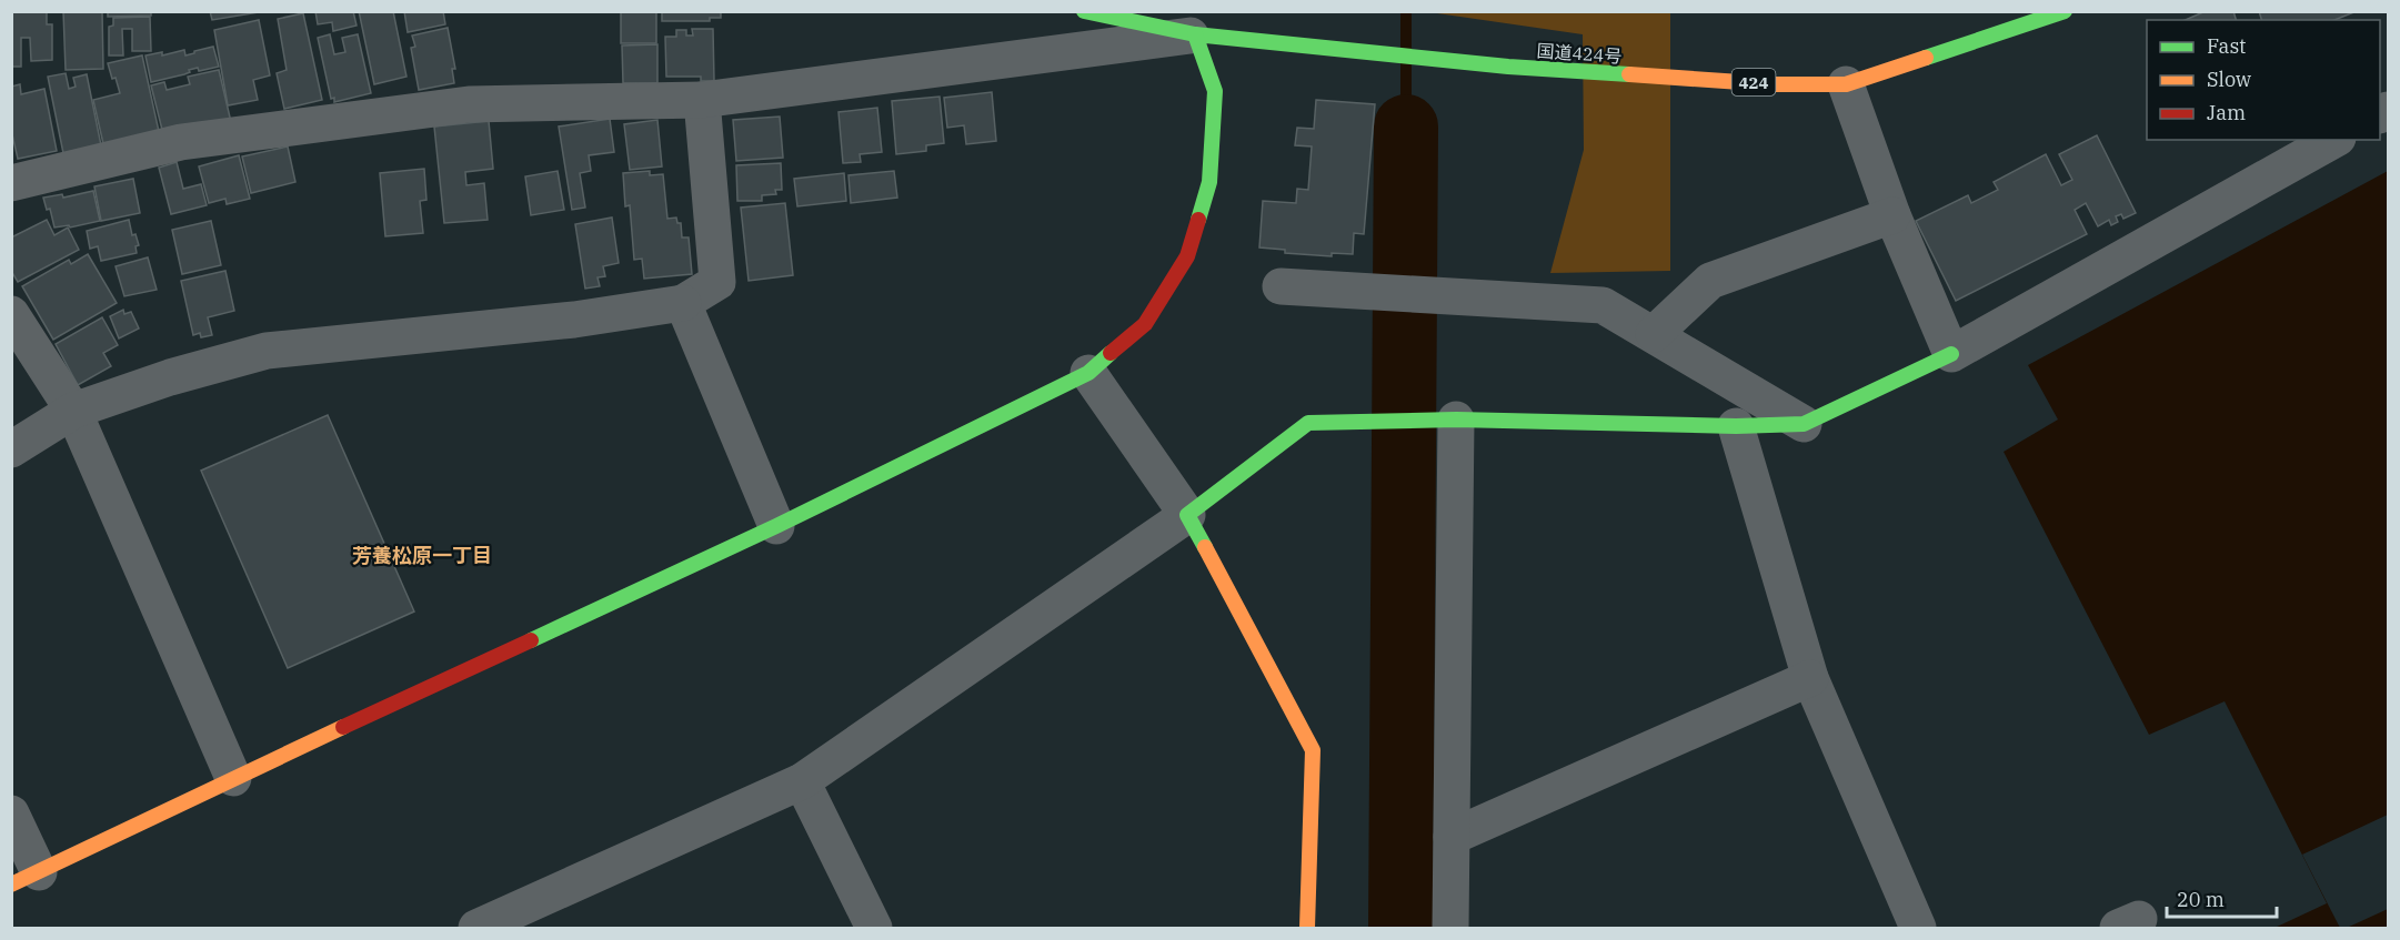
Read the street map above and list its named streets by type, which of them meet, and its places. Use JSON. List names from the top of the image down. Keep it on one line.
{"streets":{"main road":["国道424号","424"]},"districts":["芳養松原一丁目"],"legend":["Fast","Slow","Jam"],"scale_bar":"20 m"}
